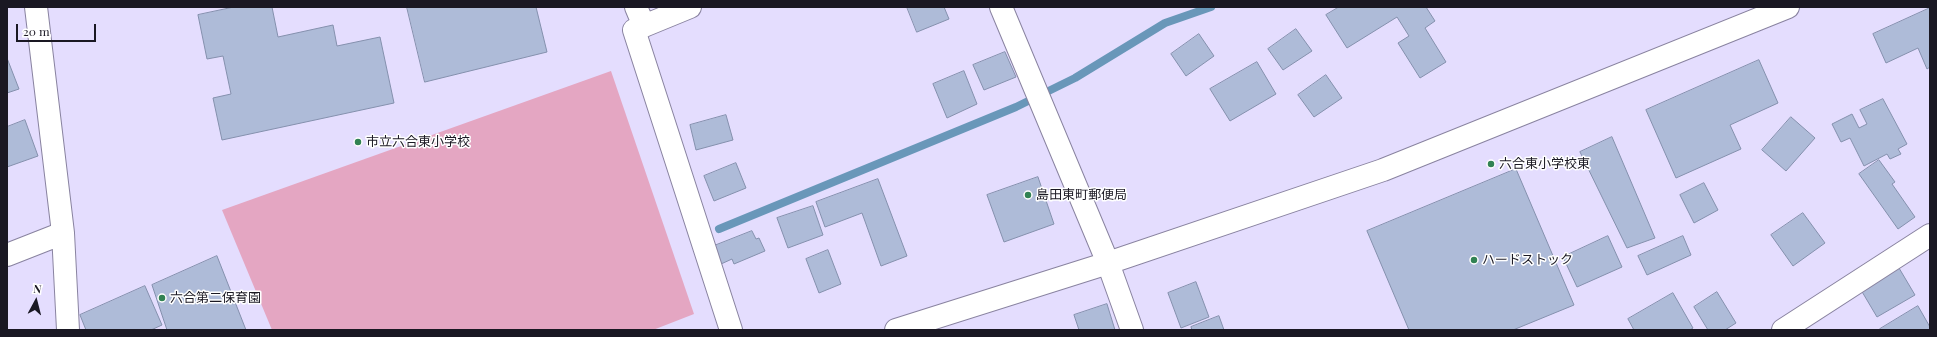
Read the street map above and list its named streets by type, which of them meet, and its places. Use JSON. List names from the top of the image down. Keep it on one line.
{"places":["市立六合東小学校","六合東小学校東","島田東町郵便局","ハードストック","六合第二保育園"],"scale_bar":"20 m","north":"top"}
